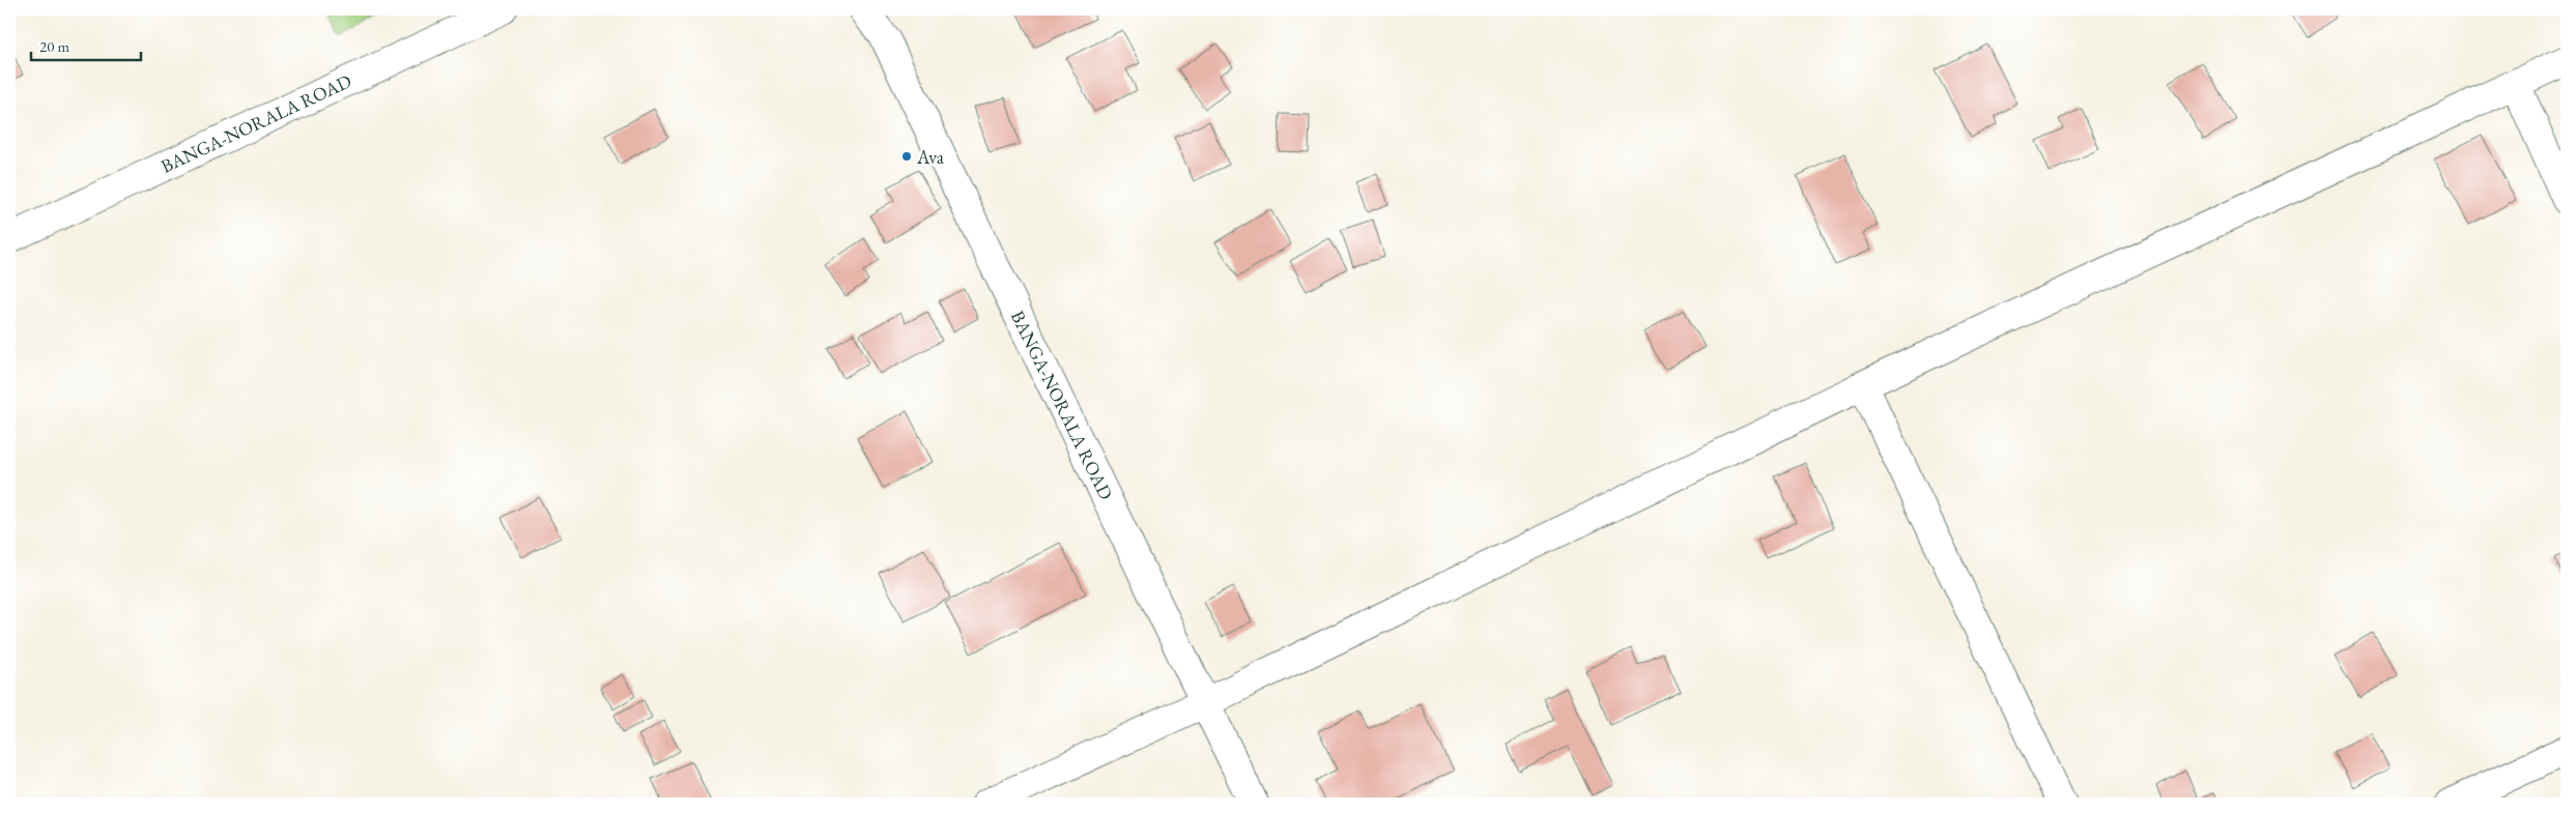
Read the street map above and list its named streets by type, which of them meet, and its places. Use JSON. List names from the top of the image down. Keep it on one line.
{"streets":{"street":["BANGA-NORALA ROAD"]},"places":["Ava"],"scale_bar":"20 m"}
